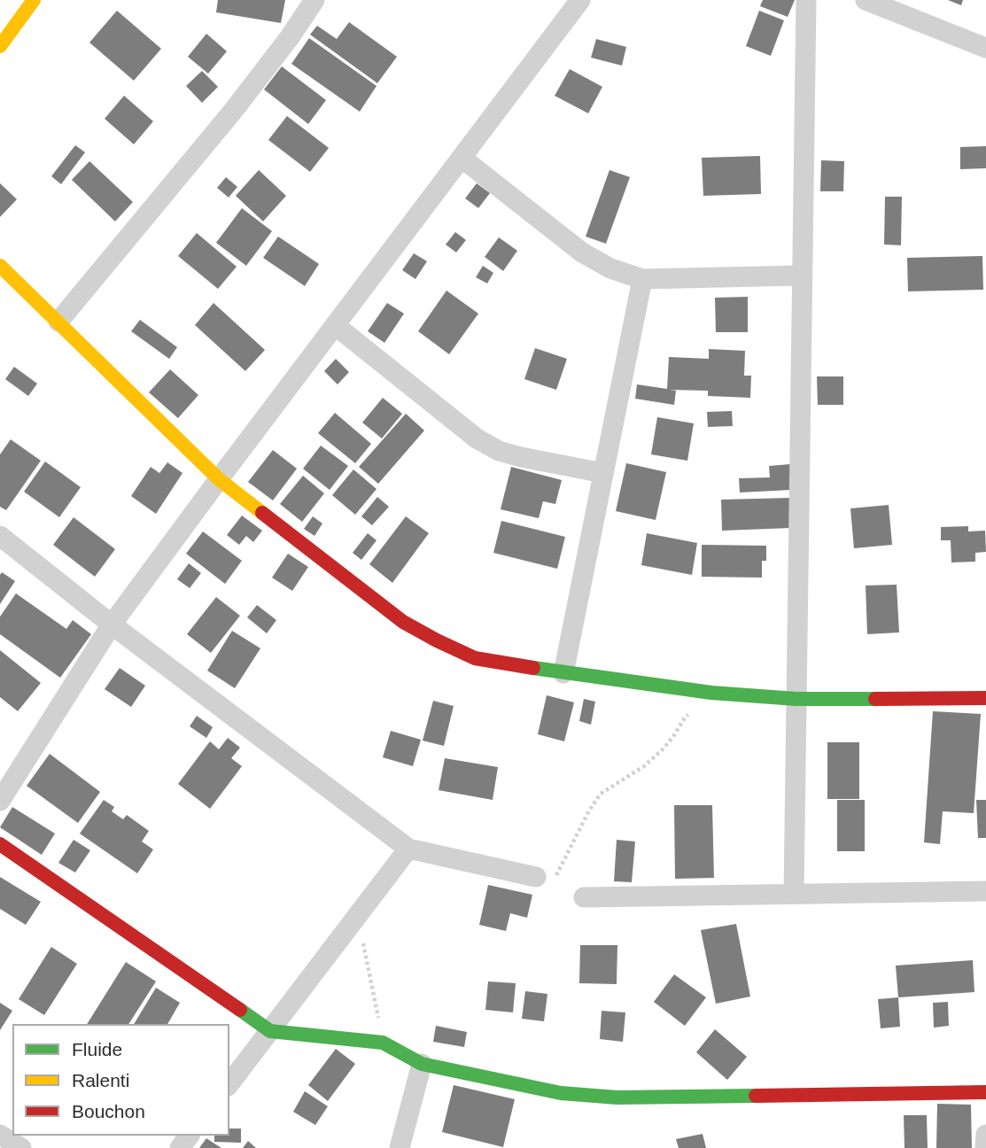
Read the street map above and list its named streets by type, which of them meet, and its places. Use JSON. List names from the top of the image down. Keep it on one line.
{"legend":["Fluide","Ralenti","Bouchon"]}
